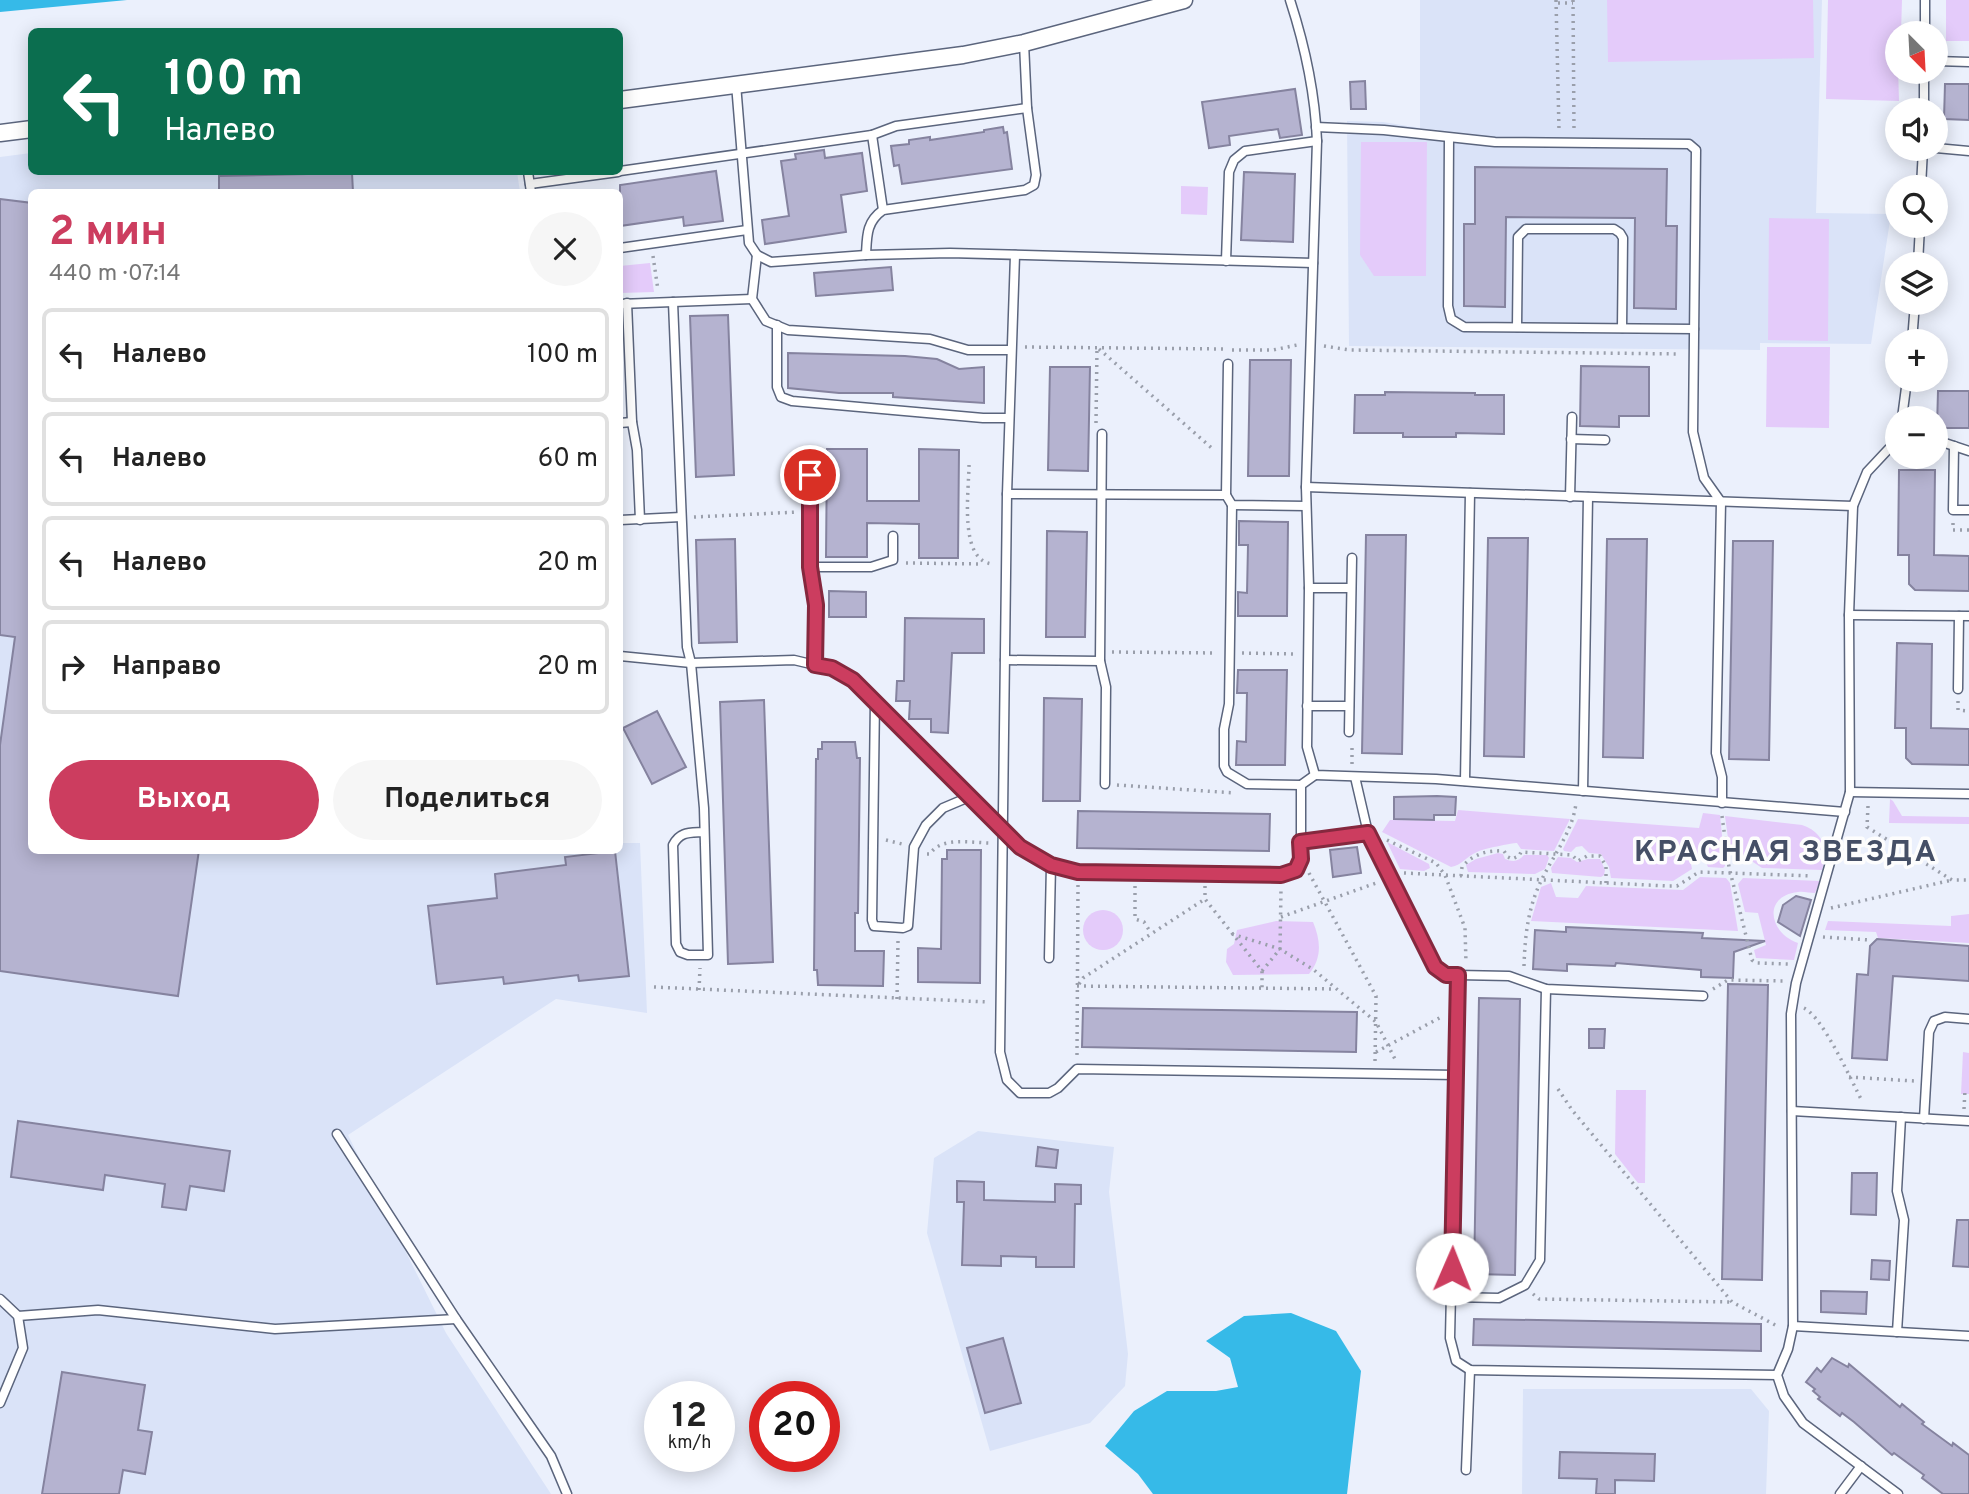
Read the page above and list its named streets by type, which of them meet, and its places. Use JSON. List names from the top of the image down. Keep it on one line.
{"districts":["КРАСНАЯ ЗВЕЗДА"],"north":"bottom right","page":{"map_buttons":["+","−"],"turn":["100 m","Налево"],"heading":["2 мин","440 m · 07:14"],"list":[{"name":"Налево","value":"100 m"},{"name":"Налево","value":"60 m"},{"name":"Налево","value":"20 m"},{"name":"Направо","value":"20 m"}],"buttons":["Выход","Поделиться"],"speed":"12 km/h","limit":"20"}}
